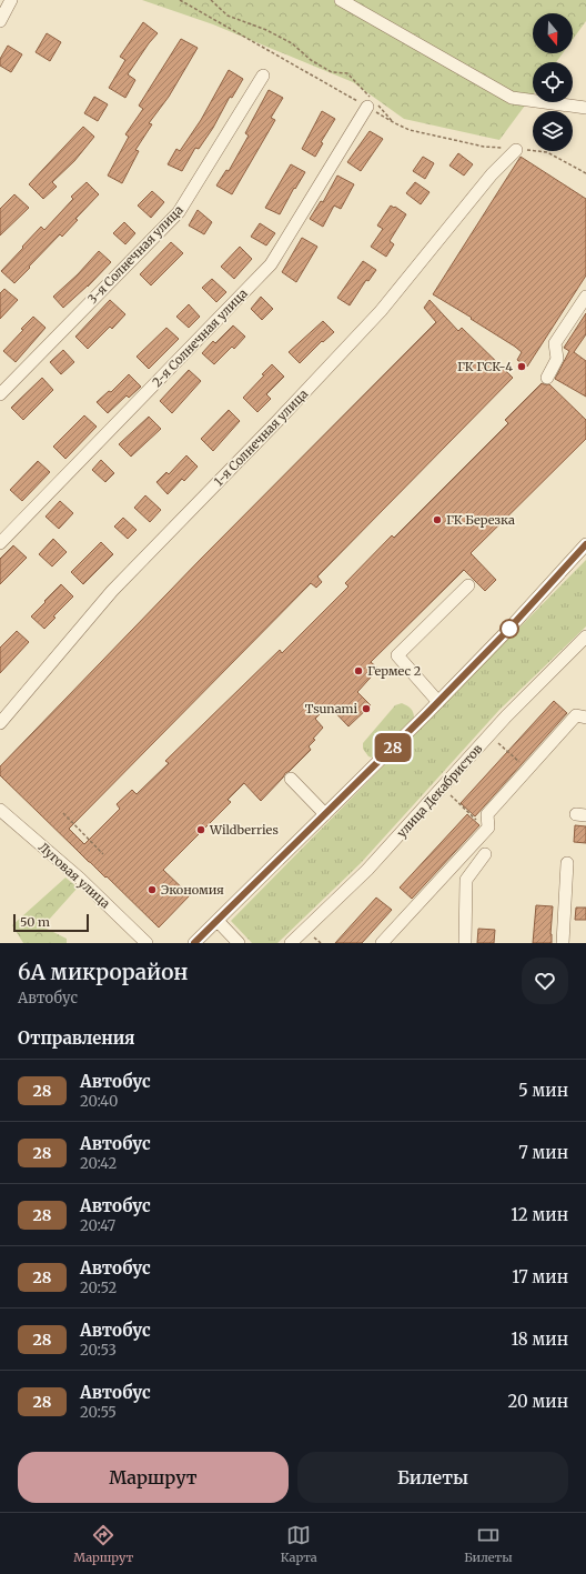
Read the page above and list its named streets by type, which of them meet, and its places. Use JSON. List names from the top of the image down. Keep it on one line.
{"streets":{"street":["3-я Солнечная улица","2-я Солнечная улица","1-я Солнечная улица","улица Декабристов","Луговая улица"]},"places":["ГК ГСК-4","ГК Березка","Гермес 2","Tsunami","Wildberries","Экономия"],"lines":["bus line 28"],"scale_bar":"50 m","north":"bottom","page":{"on_map":"28","scale":"50 m","heading":[["6А микрорайон","Автобус"],"Отправления"],"list":[{"mark":"28","name":"Автобус","note":"20:40","value":"5 мин"},{"mark":"28","name":"Автобус","note":"20:42","value":"7 мин"},{"mark":"28","name":"Автобус","note":"20:47","value":"12 мин"},{"mark":"28","name":"Автобус","note":"20:52","value":"17 мин"},{"mark":"28","name":"Автобус","note":"20:53","value":"18 мин"},{"mark":"28","name":"Автобус","note":"20:55","value":"20 мин"}],"buttons":["Маршрут","Билеты"],"tabs":["Маршрут","Карта","Билеты"]}}
